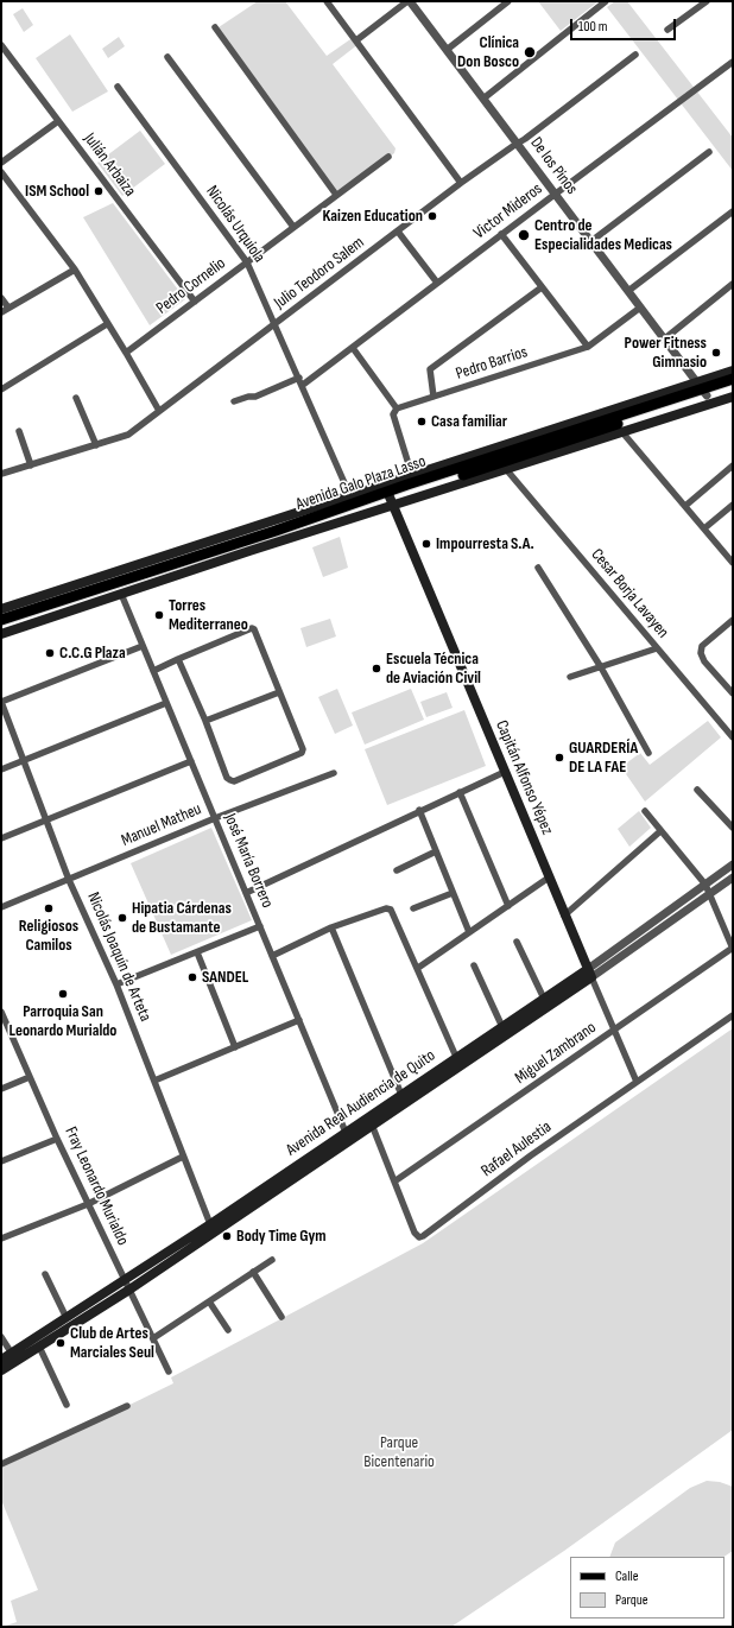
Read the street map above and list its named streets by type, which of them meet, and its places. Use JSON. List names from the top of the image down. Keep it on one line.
{"streets":{"main road":["Avenida Galo Plaza Lasso","Capitán Alfonso Yépez","Avenida Real Audiencia de Quito"],"street":["Julián Arbaiza","De los Pinos","Victor Mideros","Nicolás Urquiola","Julio Teodoro Salem","Pedro Cornelio","Pedro Barrios","Cesar Borja Lavayen","Manuel Matheu","José María Borrero","Nicolás Joaquín de Arteta","Miguel Zambrano","Rafael Aulestia","Fray Leonardo Murialdo"]},"crossings":[["Julián Arbaiza","Pedro Cornelio"],["De los Pinos","Victor Mideros"],["De los Pinos","Julio Teodoro Salem"],["De los Pinos","Pedro Barrios"],["De los Pinos","Avenida Galo Plaza Lasso"],["Victor Mideros","Nicolás Urquiola"],["Nicolás Urquiola","Julio Teodoro Salem"],["Nicolás Urquiola","Pedro Cornelio"],["Nicolás Urquiola","Avenida Galo Plaza Lasso"],["Avenida Galo Plaza Lasso","Cesar Borja Lavayen"],["Avenida Galo Plaza Lasso","Capitán Alfonso Yépez"],["Avenida Galo Plaza Lasso","José María Borrero"],["Capitán Alfonso Yépez","Miguel Zambrano"],["Capitán Alfonso Yépez","Avenida Real Audiencia de Quito"],["Capitán Alfonso Yépez","Rafael Aulestia"],["Manuel Matheu","José María Borrero"],["Manuel Matheu","Nicolás Joaquín de Arteta"],["José María Borrero","Avenida Real Audiencia de Quito"],["Nicolás Joaquín de Arteta","Avenida Real Audiencia de Quito"],["Miguel Zambrano","Rafael Aulestia"],["Avenida Real Audiencia de Quito","Rafael Aulestia"],["Avenida Real Audiencia de Quito","Fray Leonardo Murialdo"]],"parks":["Parque Bicentenario"],"places":["Clínica Don Bosco","ISM School","Kaizen Education","Centro de Especialidades Medicas","Power Fitness Gimnasio","Casa familiar","Impourresta S.A.","Torres Mediterraneo","C.C.G Plaza","Escuela Técnica de Aviación Civil","GUARDERÍA DE LA FAE","Religiosos Camilos","Hipatia Cárdenas de Bustamante","SANDEL","Parroquia San Leonardo Murialdo","Body Time Gym","Club de Artes Marciales Seul"],"legend":["Calle","Parque"],"scale_bar":"100 m"}
